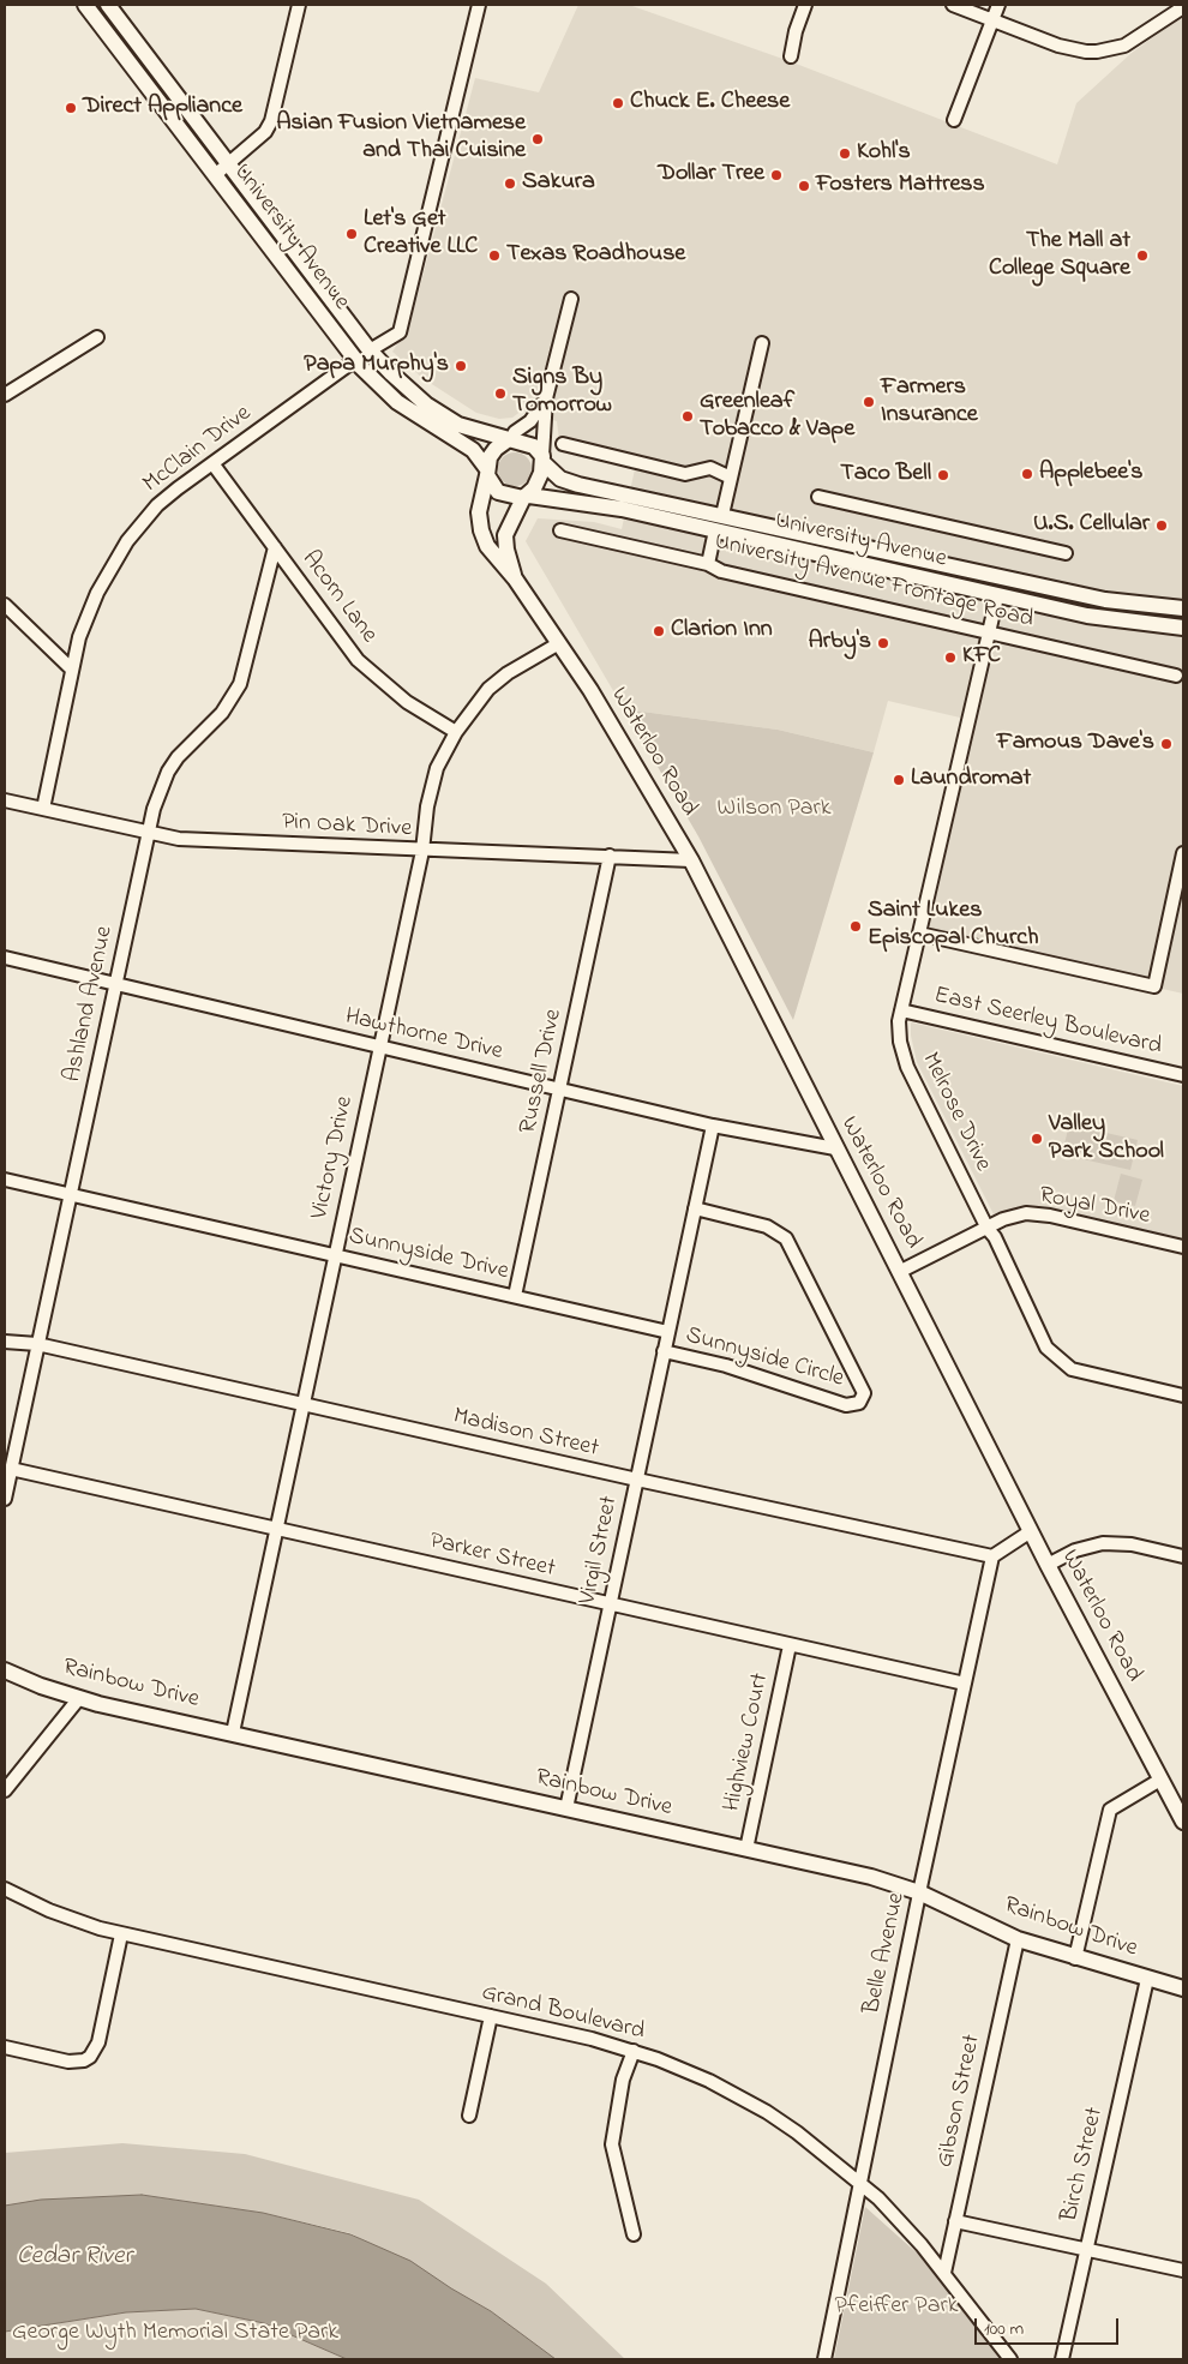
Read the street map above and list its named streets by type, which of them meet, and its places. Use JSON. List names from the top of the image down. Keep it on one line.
{"streets":{"main road":["University Avenue","Waterloo Road","Rainbow Drive"],"street":["McClain Drive","University Avenue Frontage Road","Acorn Lane","Pin Oak Drive","Ashland Avenue","East Seerley Boulevard","Hawthorne Drive","Russell Drive","Melrose Drive","Victory Drive","Royal Drive","Sunnyside Drive","Sunnyside Circle","Madison Street","Virgil Street","Parker Street","Highview Court","Belle Avenue","Grand Boulevard","Gibson Street","Birch Street"]},"crossings":[["University Avenue","McClain Drive"],["University Avenue","Waterloo Road"],["University Avenue","Melrose Drive"],["McClain Drive","Acorn Lane"],["McClain Drive","Pin Oak Drive"],["University Avenue Frontage Road","Melrose Drive"],["Acorn Lane","Ashland Avenue"],["Acorn Lane","Victory Drive"],["Waterloo Road","Pin Oak Drive"],["Waterloo Road","Hawthorne Drive"],["Waterloo Road","Victory Drive"],["Waterloo Road","Royal Drive"],["Pin Oak Drive","Ashland Avenue"],["Pin Oak Drive","Russell Drive"],["Pin Oak Drive","Victory Drive"],["Ashland Avenue","Hawthorne Drive"],["Ashland Avenue","Sunnyside Drive"],["Ashland Avenue","Madison Street"],["Ashland Avenue","Parker Street"],["East Seerley Boulevard","Melrose Drive"],["Hawthorne Drive","Russell Drive"],["Hawthorne Drive","Victory Drive"],["Hawthorne Drive","Virgil Street"],["Russell Drive","Sunnyside Drive"],["Melrose Drive","Royal Drive"],["Victory Drive","Sunnyside Drive"],["Victory Drive","Madison Street"],["Victory Drive","Parker Street"],["Victory Drive","Rainbow Drive"],["Sunnyside Drive","Virgil Street"],["Sunnyside Circle","Virgil Street"],["Madison Street","Virgil Street"],["Madison Street","Belle Avenue"],["Virgil Street","Parker Street"],["Virgil Street","Rainbow Drive"],["Parker Street","Highview Court"],["Parker Street","Belle Avenue"],["Rainbow Drive","Highview Court"],["Rainbow Drive","Belle Avenue"],["Rainbow Drive","Gibson Street"],["Rainbow Drive","Birch Street"],["Belle Avenue","Grand Boulevard"],["Grand Boulevard","Gibson Street"]],"water":["Cedar River"],"parks":["Wilson Park","Pfeiffer Park","George Wyth Memorial State Park"],"places":["Chuck E. Cheese","Direct Appliance","Asian Fusion Vietnamese and Thai Cuisine","Kohl's","Dollar Tree","Sakura","Fosters Mattress","Let's Get Creative LLC","Texas Roadhouse","The Mall at College Square","Papa Murphy's","Signs By Tomorrow","Farmers Insurance","Greenleaf Tobacco & Vape","Applebee's","Taco Bell","U.S. Cellular","Clarion Inn","Arby's","KFC","Famous Dave's","Laundromat","Saint Lukes Episcopal Church","Valley Park School"],"scale_bar":"100 m"}
